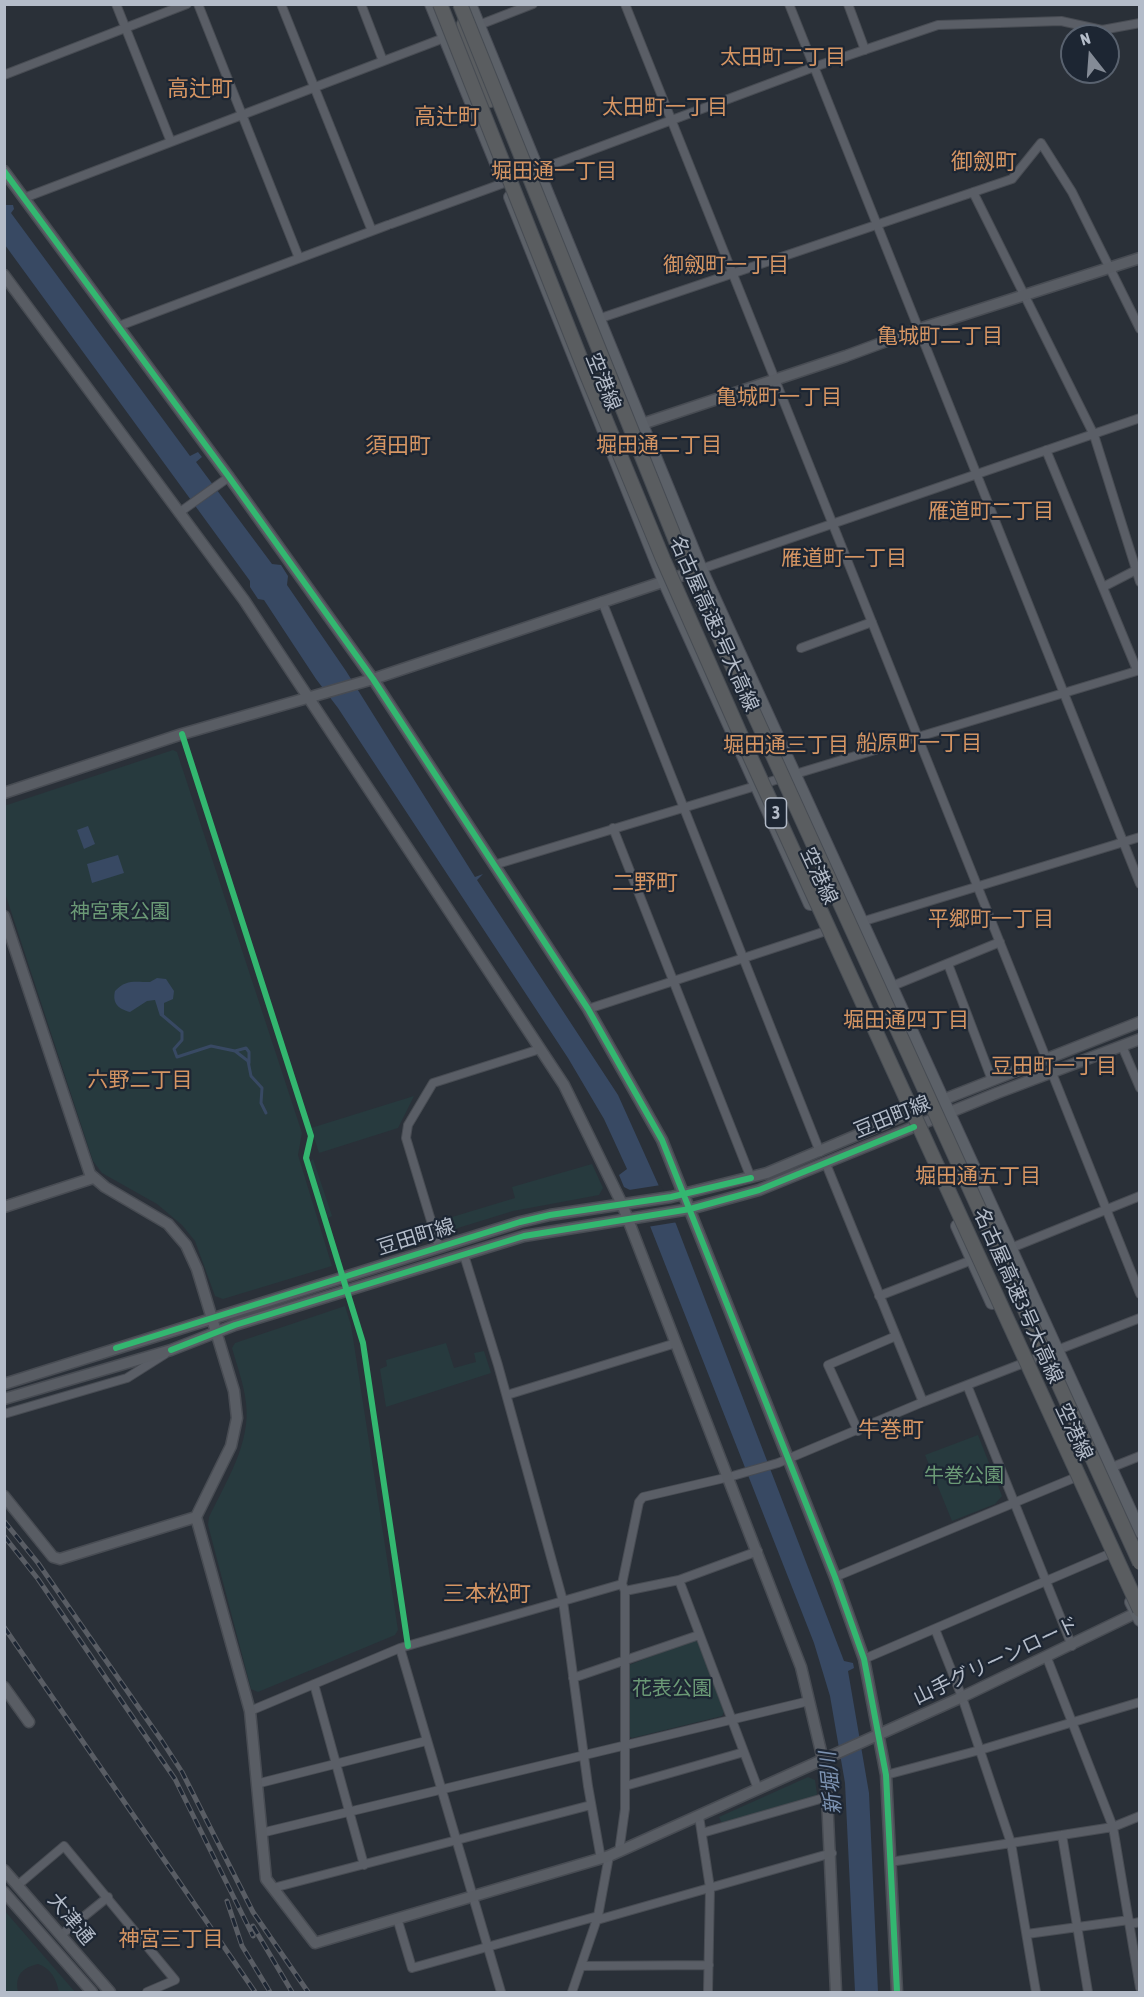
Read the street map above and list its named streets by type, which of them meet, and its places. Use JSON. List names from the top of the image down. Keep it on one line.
{"streets":{"highway":["名古屋高速3号大高線","3"],"main road":["空港線"],"street":["豆田町線","山手グリーンロード","大津通"]},"crossings":[["空港線","名古屋高速3号大高線"],["空港線","豆田町線"],["空港線","山手グリーンロード"],["名古屋高速3号大高線","山手グリーンロード"]],"districts":["太田町二丁目","高辻町","太田町一丁目","高辻町","御劔町","堀田通一丁目","御劔町一丁目","亀城町二丁目","亀城町一丁目","堀田通二丁目","須田町","雁道町二丁目","雁道町一丁目","船原町一丁目","堀田通三丁目","二野町","平郷町一丁目","堀田通四丁目","豆田町一丁目","六野二丁目","堀田通五丁目","牛巻町","三本松町","神宮三丁目"],"water":["新堀川"],"parks":["神宮東公園","牛巻公園","花表公園"],"north":"top"}
